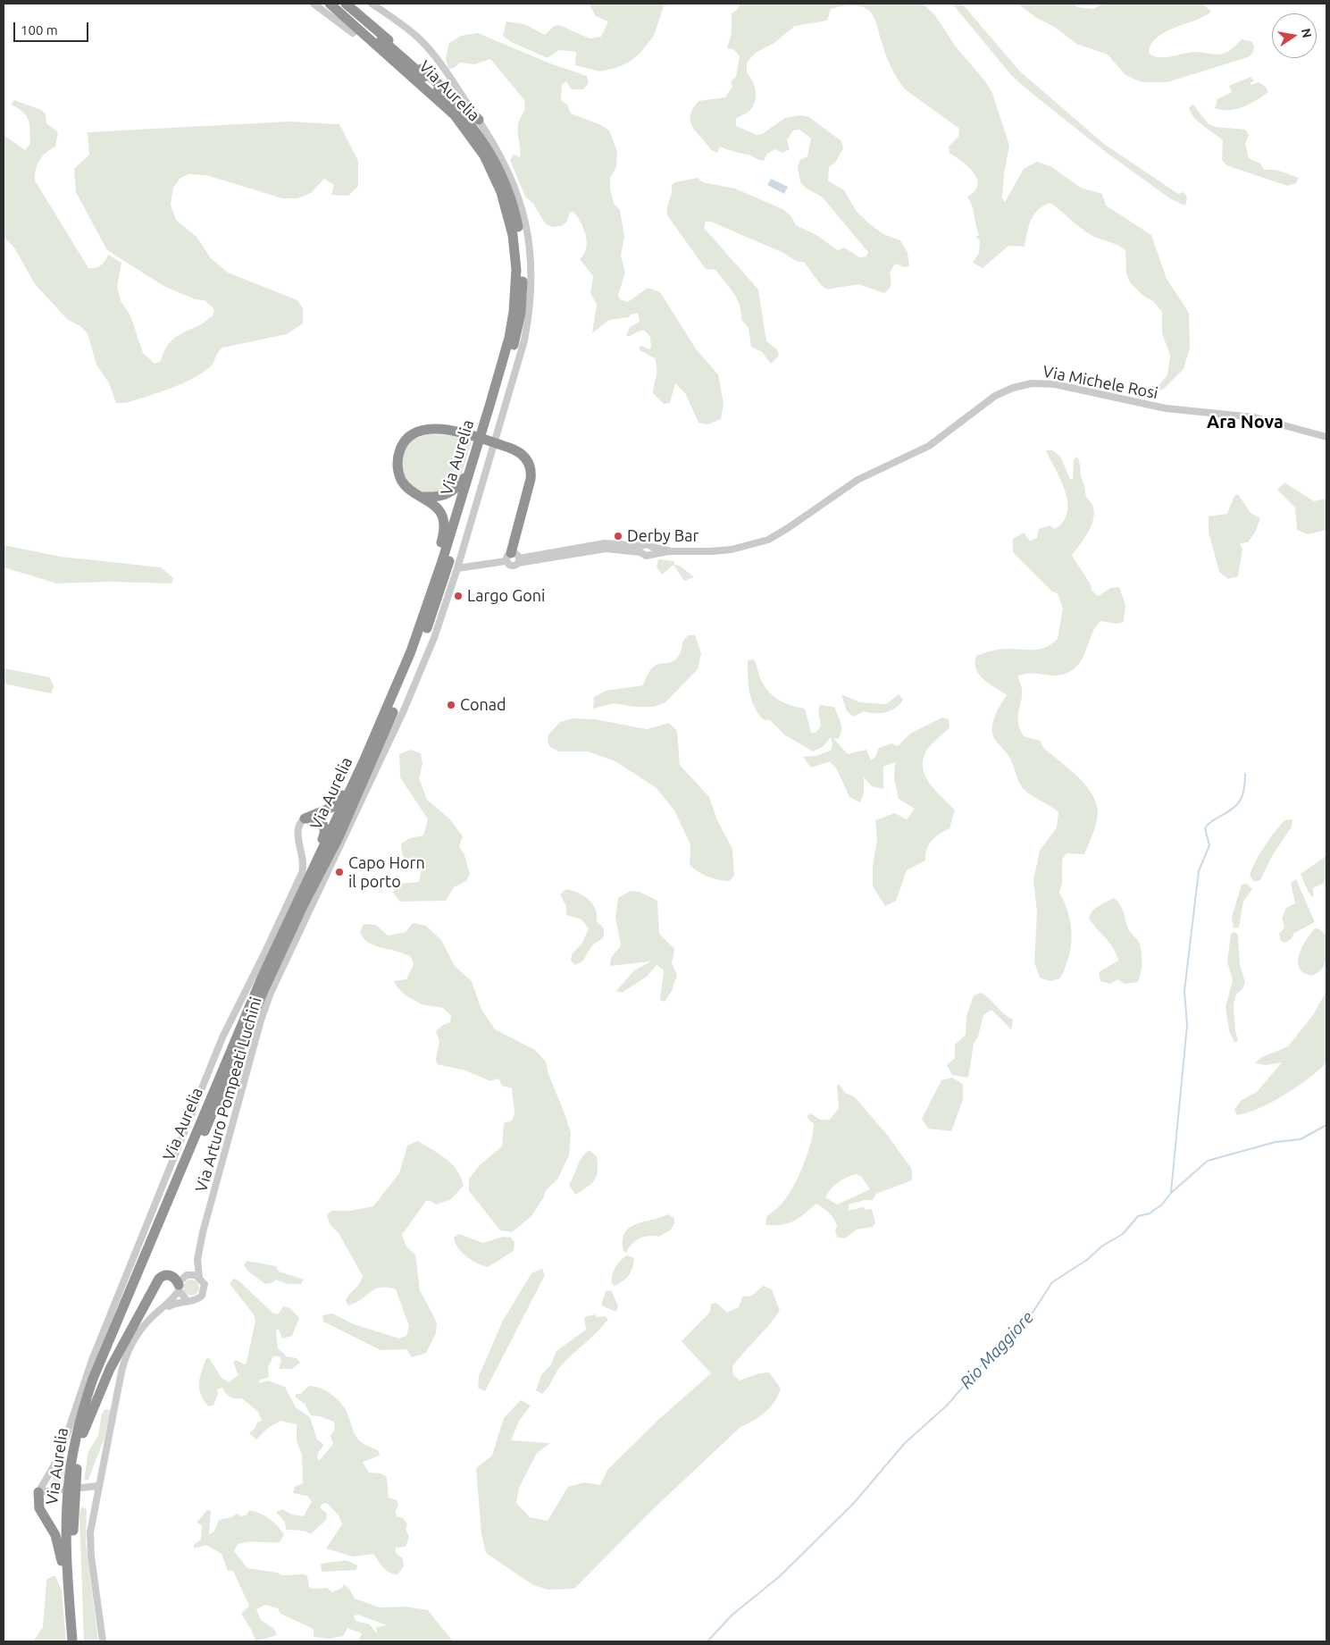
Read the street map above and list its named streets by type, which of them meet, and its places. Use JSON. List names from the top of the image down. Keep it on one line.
{"streets":{"highway":["Via Aurelia"],"street":["Via Michele Rosi","Via Arturo Pompeati Luchini"]},"crossings":[["Via Michele Rosi","Via Arturo Pompeati Luchini"]],"districts":["Ara Nova"],"water":["Rio Maggiore"],"places":["Derby Bar","Largo Goni","Conad","Capo Horn il porto"],"scale_bar":"100 m","north":"right"}
